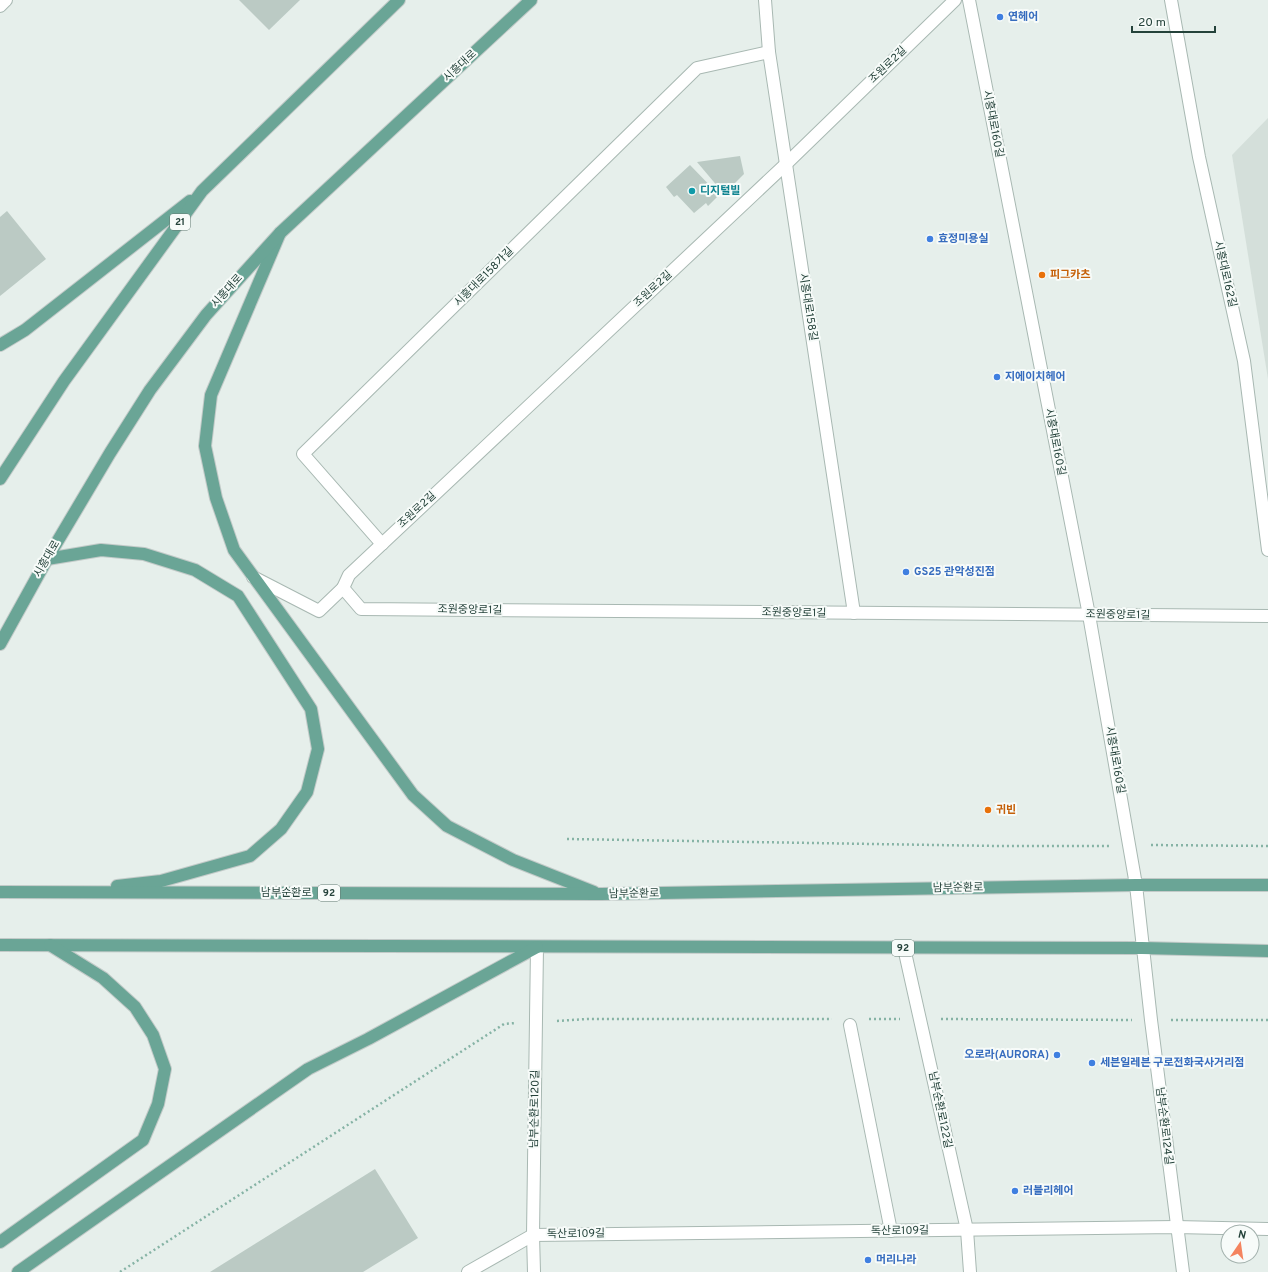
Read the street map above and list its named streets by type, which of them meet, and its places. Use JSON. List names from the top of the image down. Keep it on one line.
{"streets":{"main road":["시흥대로","21","남부순환로","92"],"street":["조원로2길","시흥대로160길","시흥대로162길","시흥대로158가길","시흥대로158길","조원중앙로1길","남부순환로120길","남부순환로122길","남부순환로124길","독산로109길"]},"crossings":[["조원로2길","시흥대로158가길"],["조원로2길","시흥대로158길"],["조원로2길","조원중앙로1길"],["시흥대로160길","조원중앙로1길"],["시흥대로160길","남부순환로"],["시흥대로160길","남부순환로124길"],["시흥대로158가길","시흥대로158길"],["시흥대로158길","조원중앙로1길"],["남부순환로","남부순환로124길"],["92","남부순환로120길"],["92","남부순환로122길"],["92","남부순환로124길"],["남부순환로120길","독산로109길"],["남부순환로122길","독산로109길"],["남부순환로124길","독산로109길"]],"places":["연헤어","디지털빌","효정미용실","피그카츠","지에이치헤어","GS25 관악성진점","귀빈","오로라(AURORA)","세븐일레븐 구로전화국사거리점","러블리헤어","머리나라"],"scale_bar":"20 m","north":"top"}
